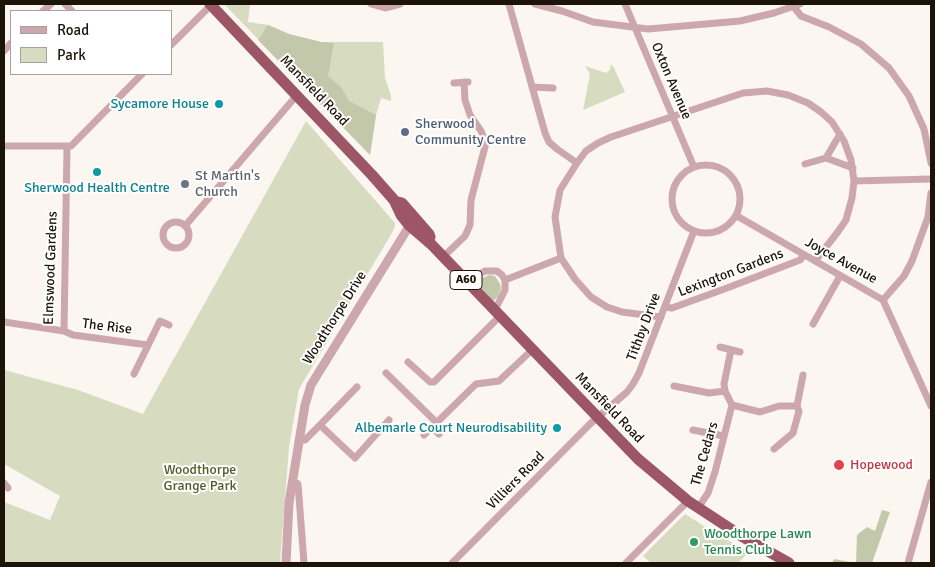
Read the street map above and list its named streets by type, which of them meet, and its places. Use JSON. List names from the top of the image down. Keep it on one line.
{"streets":{"highway":["Mansfield Road","A60"],"street":["Oxton Avenue","Joyce Avenue","Elmswood Gardens","Lexington Gardens","Woodthorpe Drive","The Rise","Tithby Drive","The Cedars","Villiers Road"]},"crossings":[["Oxton Avenue","Joyce Avenue"],["Oxton Avenue","Tithby Drive"],["Mansfield Road","Woodthorpe Drive"],["Mansfield Road","Tithby Drive"],["Mansfield Road","The Cedars"],["Mansfield Road","Villiers Road"],["Joyce Avenue","Lexington Gardens"],["Joyce Avenue","Tithby Drive"],["Elmswood Gardens","The Rise"],["Lexington Gardens","Tithby Drive"],["Tithby Drive","Villiers Road"]],"parks":["Woodthorpe Grange Park"],"places":["Sycamore House","Sherwood Community Centre","Sherwood Health Centre","St Martin's Church","Albemarle Court Neurodisability","Hopewood","Woodthorpe Lawn Tennis Club"],"legend":["Road","Park"]}
